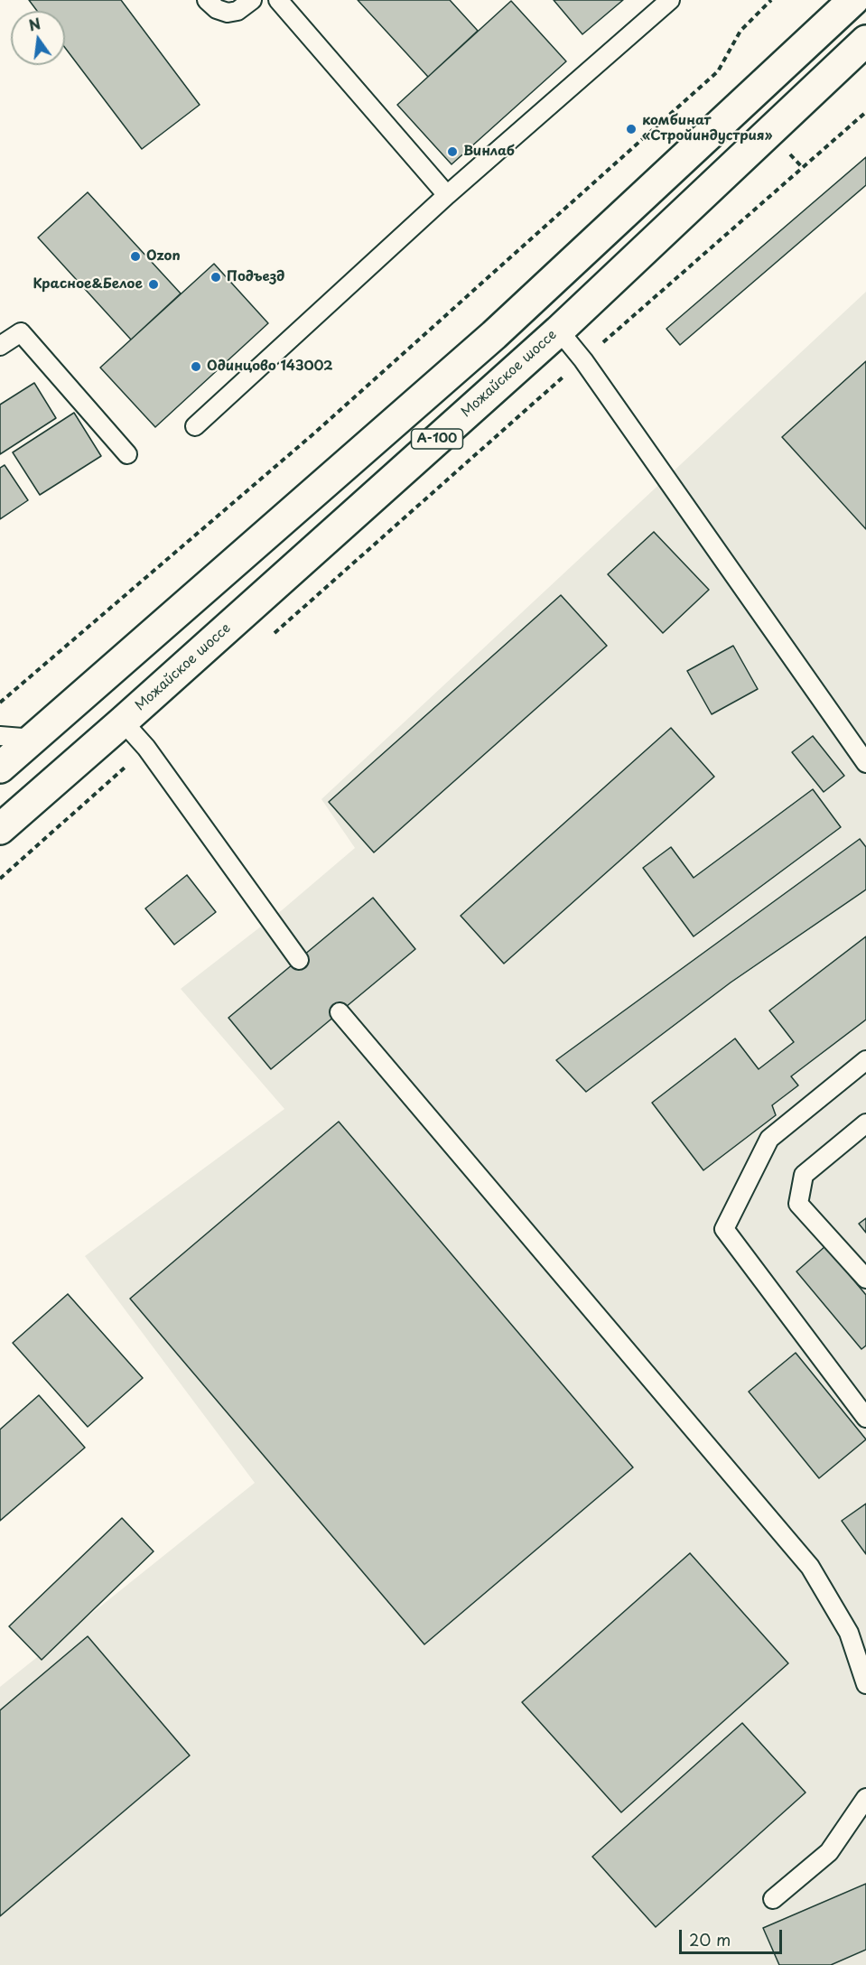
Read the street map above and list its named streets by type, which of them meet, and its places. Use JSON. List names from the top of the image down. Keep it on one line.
{"streets":{"main road":["Можайское шоссе","А-100"]},"places":["комбинат «Стройиндустрия»","Винлаб","Ozon","Подъезд","Красное&Белое","Одинцово 143002"],"scale_bar":"20 m","north":"top"}
